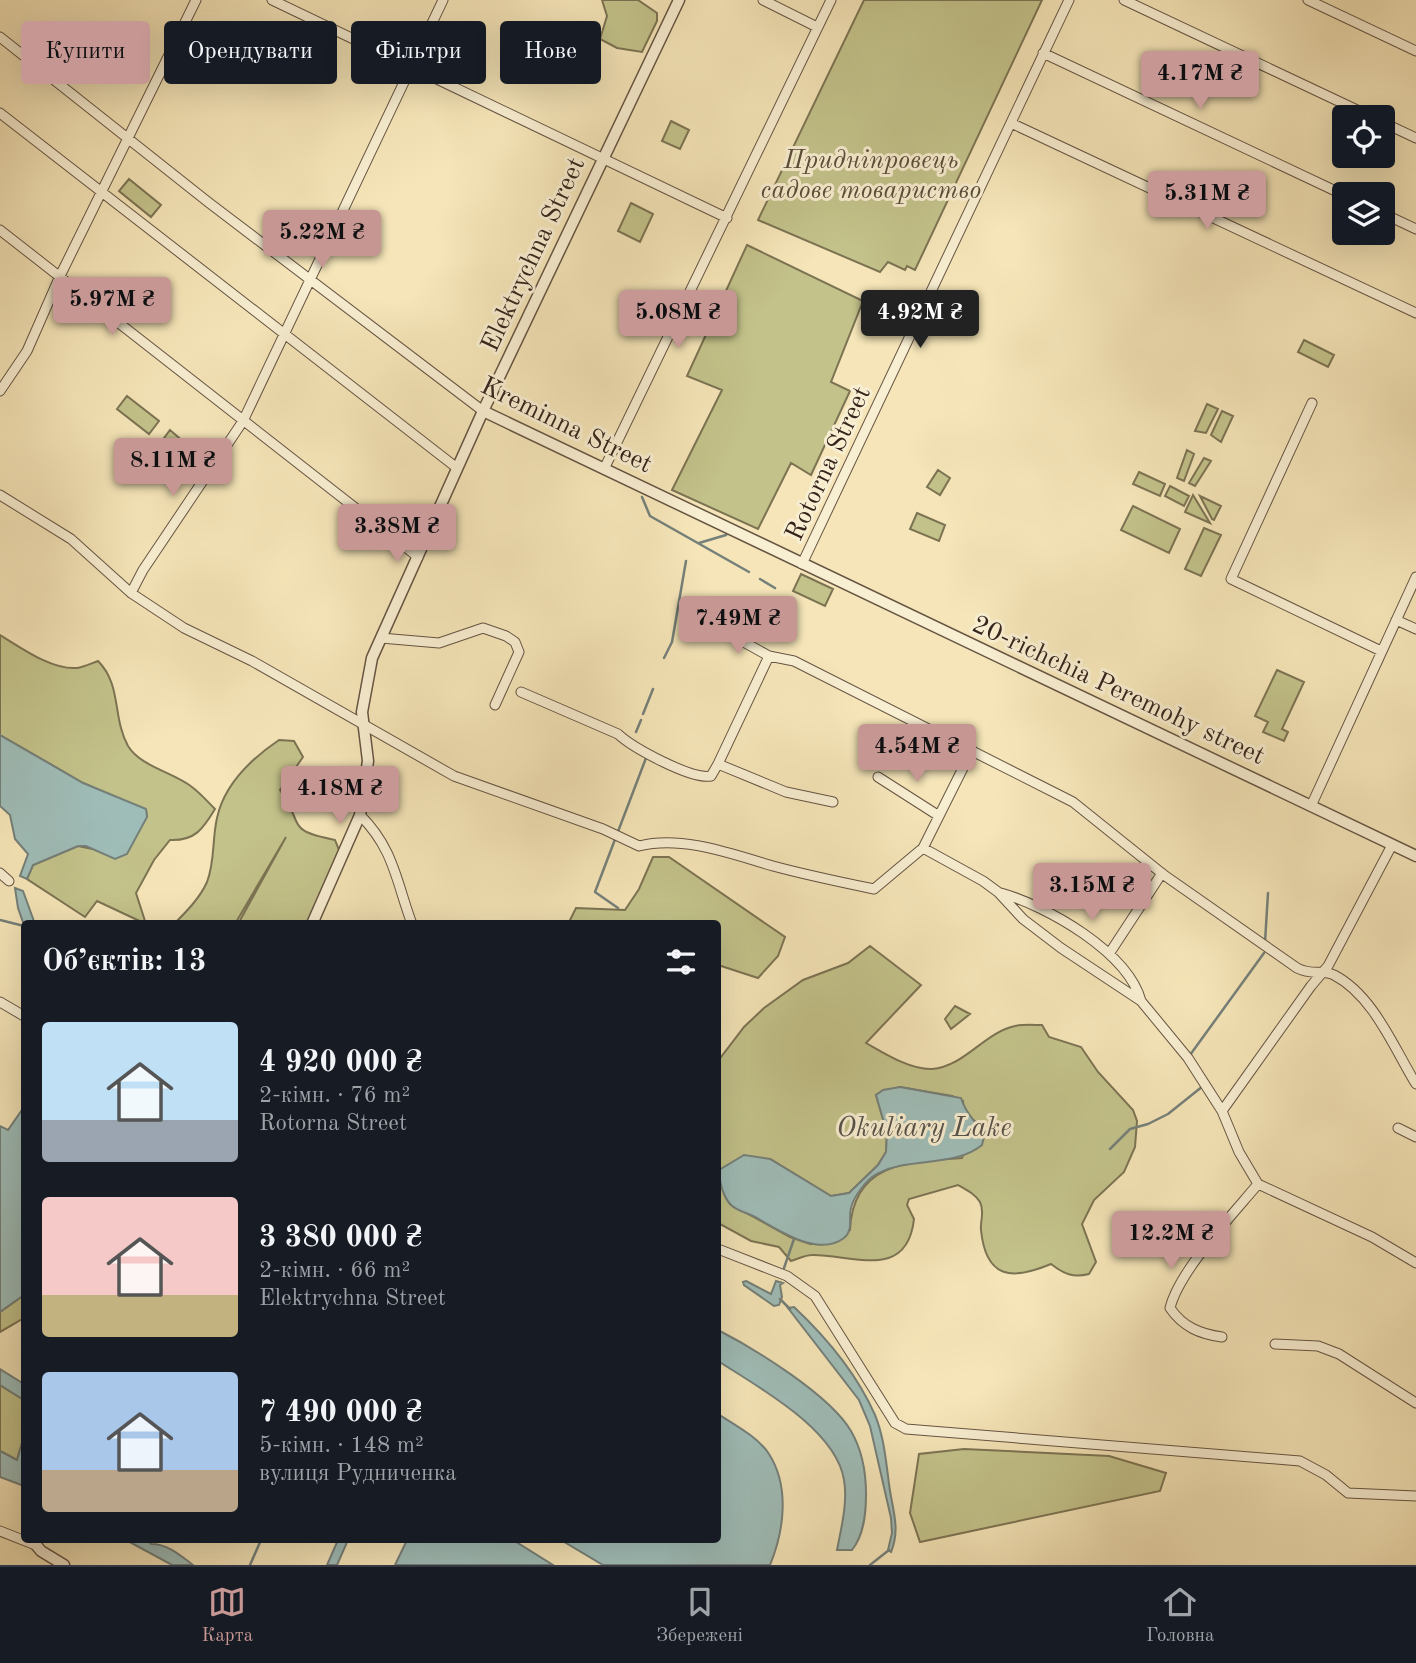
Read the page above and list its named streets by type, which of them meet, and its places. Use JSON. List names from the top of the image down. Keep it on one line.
{"streets":{"street":["Elektrychna Street","Kreminna Street","Rotorna Street","20-richchia Peremohy street"]},"crossings":[["Elektrychna Street","Kreminna Street"],["Kreminna Street","Rotorna Street"],["Kreminna Street","20-richchia Peremohy street"],["Rotorna Street","20-richchia Peremohy street"]],"water":["Okuliary Lake"],"parks":["Придніпровець садове товариство"],"page":{"chip":["Купити","Орендувати","Фільтри","Нове"],"price":["4.17M ₴","5.31M ₴","5.22M ₴","5.97M ₴","5.08M ₴","4.92M ₴","8.11M ₴","3.38M ₴","7.49M ₴","4.54M ₴","4.18M ₴","3.15M ₴","12.2M ₴"],"heading":"Об’єктів: 13","list":[{"name":"4 920 000 ₴","note":"2-кімн. · 76 m² · Rotorna Street"},{"name":"3 380 000 ₴","note":"2-кімн. · 66 m² · Elektrychna Street"},{"name":"7 490 000 ₴","note":"5-кімн. · 148 m² · вулиця Рудниченка"}],"tabs":["Карта","Збережені","Головна"]}}
